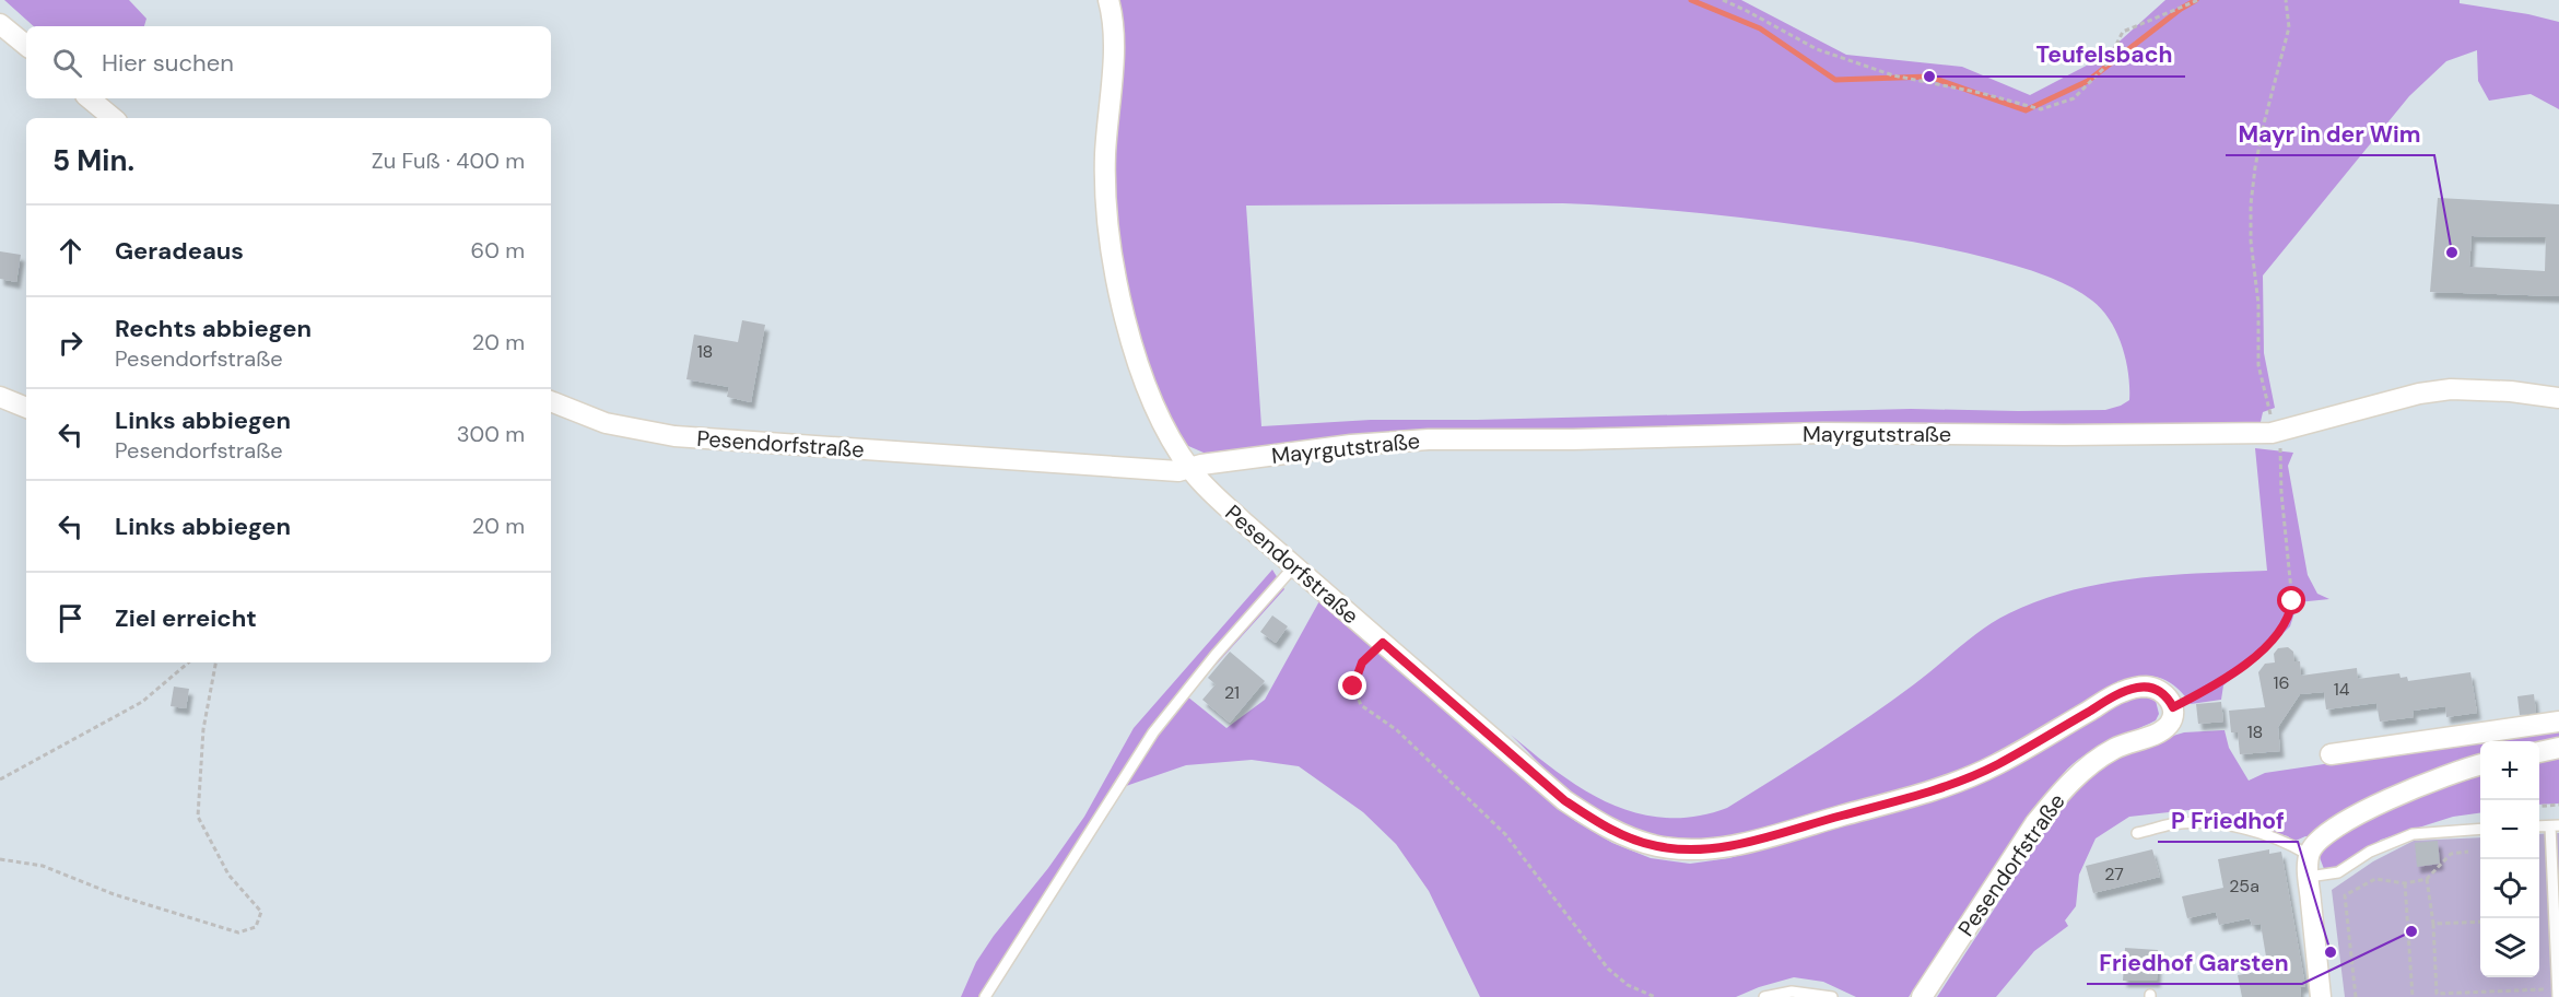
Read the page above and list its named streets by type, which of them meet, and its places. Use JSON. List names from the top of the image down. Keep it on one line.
{"streets":{"street":["Mayrgutstraße","Pesendorfstraße"]},"crossings":[["Mayrgutstraße","Pesendorfstraße"]],"places":["Teufelsbach","Mayr in der Wim","Friedhof Garsten","P Friedhof"],"house_numbers":["18","16","14","21","18","27","25a"],"page":{"search":"Hier suchen","heading":["5 Min.","Zu Fuß · 400 m"],"list":[["Geradeaus","60 m"],["Rechts abbiegen","Pesendorfstraße","20 m"],["Links abbiegen","Pesendorfstraße","300 m"],["Links abbiegen","20 m"],"Ziel erreicht"],"map_buttons":["+","−"]}}
